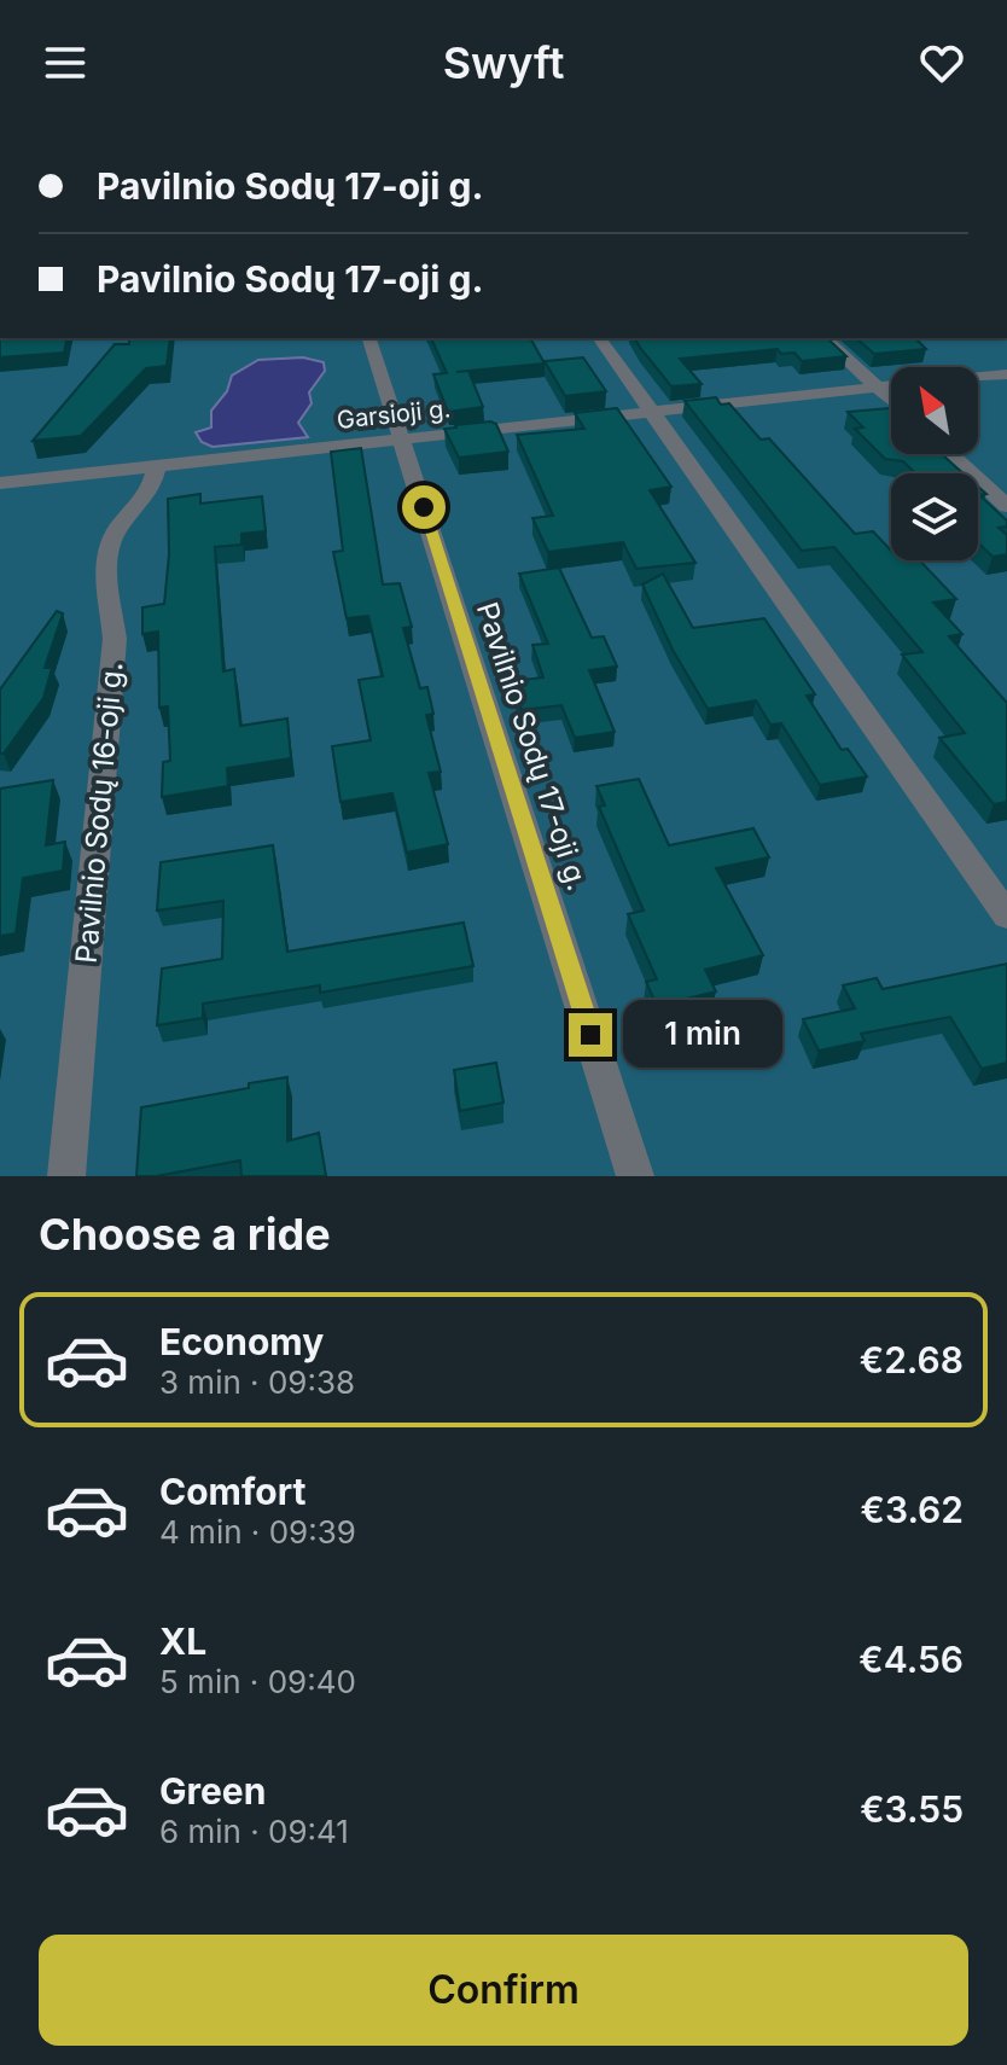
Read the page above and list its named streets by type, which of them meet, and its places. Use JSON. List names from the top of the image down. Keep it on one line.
{"streets":{"street":["Garsioji g.","Pavilnio Sodų 17-oji g.","Pavilnio Sodų 16-oji g."]},"crossings":[["Garsioji g.","Pavilnio Sodų 17-oji g."],["Garsioji g.","Pavilnio Sodų 16-oji g."]],"north":"top left","page":{"header":"Swyft","banner":["Pavilnio Sodų 17-oji g.","Pavilnio Sodų 17-oji g."],"bubble":"1 min","heading":"Choose a ride","list":[{"name":"Economy","note":"3 min · 09:38","value":"€2.68"},{"name":"Comfort","note":"4 min · 09:39","value":"€3.62"},{"name":"XL","note":"5 min · 09:40","value":"€4.56"},{"name":"Green","note":"6 min · 09:41","value":"€3.55"}],"buttons":"Confirm"}}
